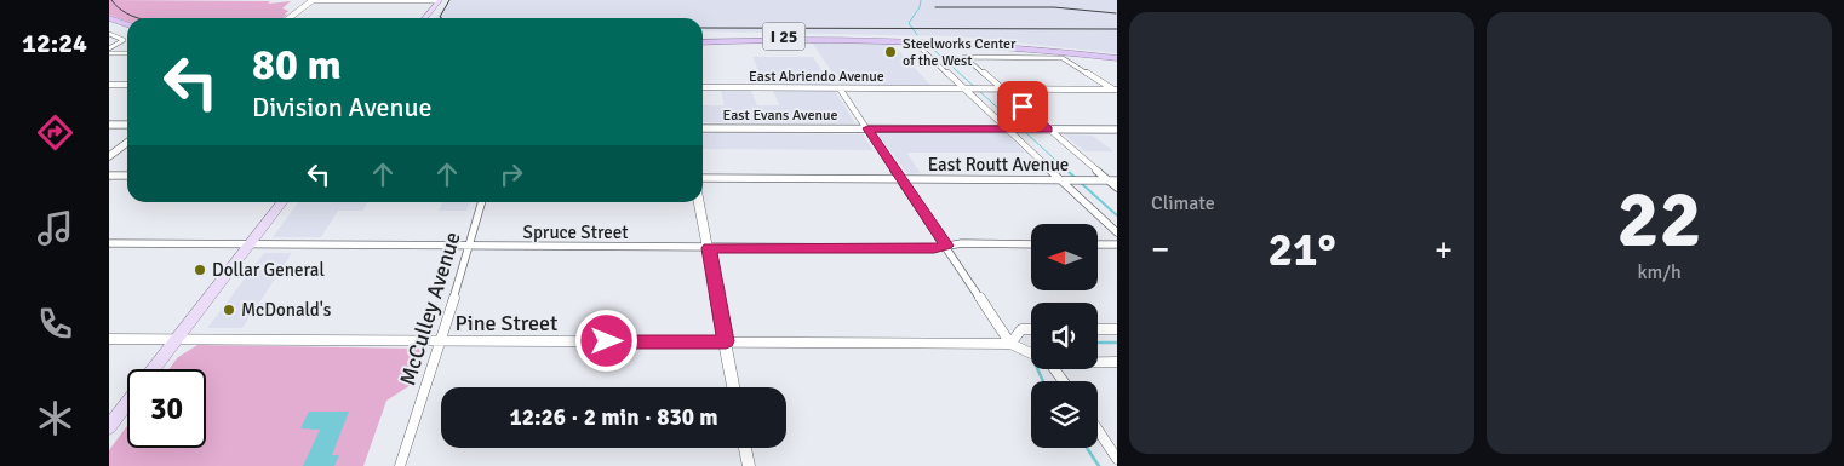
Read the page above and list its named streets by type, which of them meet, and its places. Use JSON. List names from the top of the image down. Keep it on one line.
{"streets":{"highway":["I 25"],"street":["East Abriendo Avenue","East Evans Avenue","East Routt Avenue","Spruce Street","McCulley Avenue","Pine Street"]},"crossings":[["Spruce Street","McCulley Avenue"],["McCulley Avenue","Pine Street"]],"places":["Steelworks Center of the West","Dollar General","McDonald's"],"north":"left","page":{"tabs":"12:24","tile":["Climate",["22","km/h"]],"turn":["80 m","Division Avenue"],"heat":["−","21°","+"],"limit":"30","trip":"12:26 · 2 min · 830 m"}}
